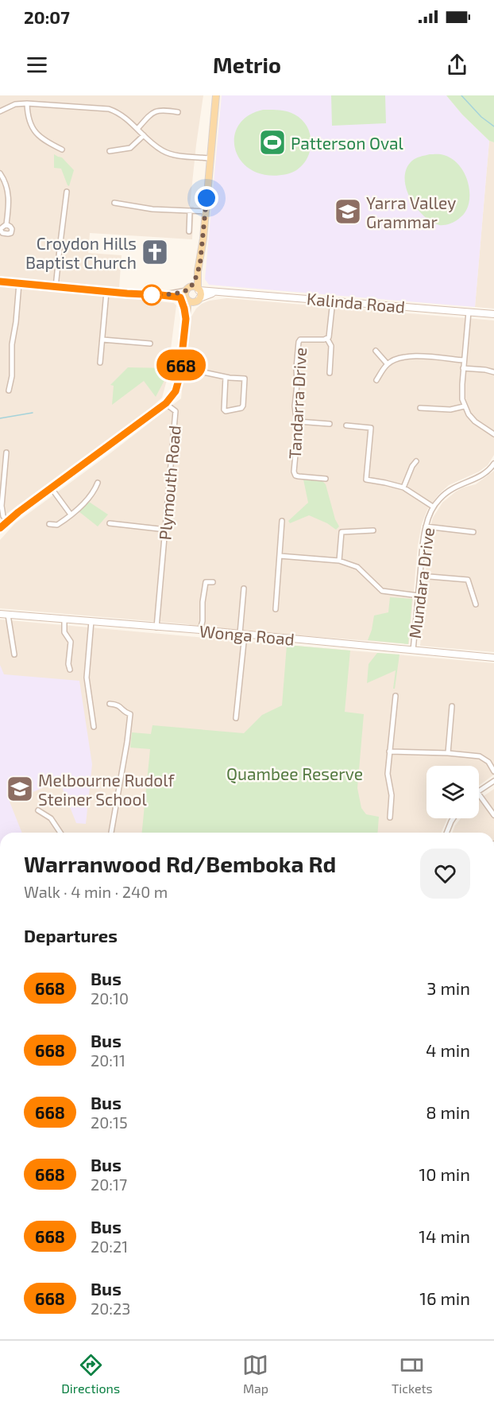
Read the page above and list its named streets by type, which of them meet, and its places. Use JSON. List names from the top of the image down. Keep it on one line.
{"streets":{"main road":["Kalinda Road","Plymouth Road","Wonga Road"],"street":["Tandarra Drive","Mundara Drive"]},"crossings":[["Kalinda Road","Tandarra Drive"],["Kalinda Road","Plymouth Road"],["Plymouth Road","Wonga Road"],["Mundara Drive","Wonga Road"]],"parks":["Quambee Reserve"],"places":{"sports":["Patterson Oval"],"school or university":["Yarra Valley Grammar","Melbourne Rudolf Steiner School"],"church":["Croydon Hills Baptist Church"]},"lines":["bus line 668"],"page":{"status":"20:07","header":"Metrio","on_map":"668","heading":[["Warranwood Rd/Bemboka Rd","Walk · 4 min · 240 m"],"Departures"],"list":[{"mark":"668","name":"Bus","note":"20:10","value":"3 min"},{"mark":"668","name":"Bus","note":"20:11","value":"4 min"},{"mark":"668","name":"Bus","note":"20:15","value":"8 min"},{"mark":"668","name":"Bus","note":"20:17","value":"10 min"},{"mark":"668","name":"Bus","note":"20:21","value":"14 min"},{"mark":"668","name":"Bus","note":"20:23","value":"16 min"}],"tabs":["Directions","Map","Tickets"]}}
